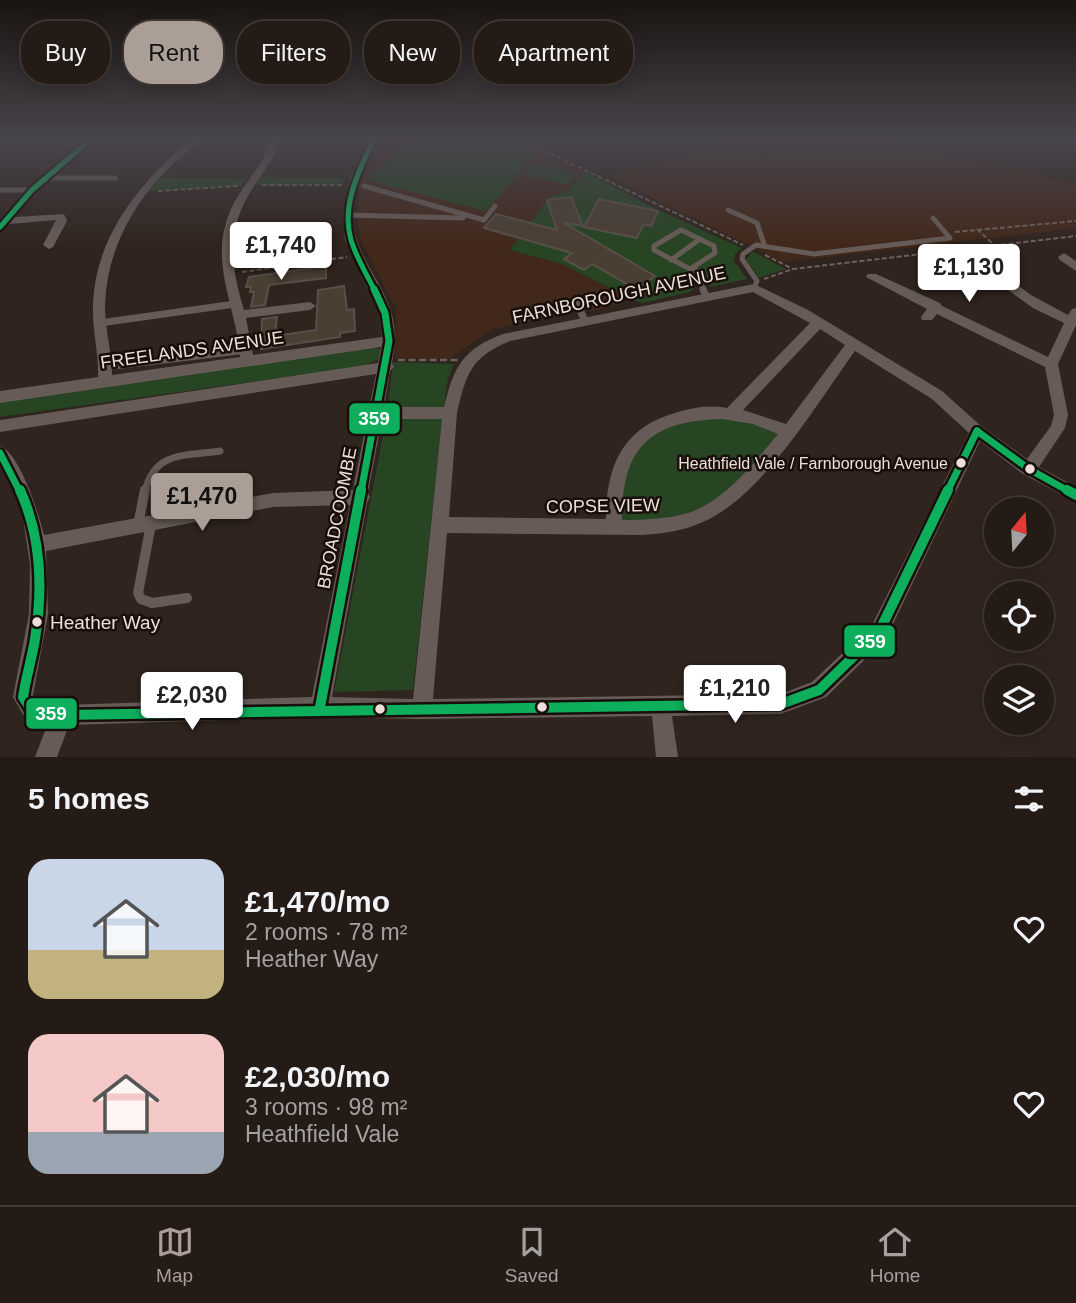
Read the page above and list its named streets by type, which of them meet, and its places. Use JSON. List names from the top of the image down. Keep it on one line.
{"streets":{"street":["FARNBOROUGH AVENUE","FREELANDS AVENUE","COPSE VIEW","BROADCOOMBE"]},"crossings":[["FREELANDS AVENUE","BROADCOOMBE"]],"places":["Heathfield Vale / Farnborough Avenue","Heather Way"],"lines":["transit line 359"],"north":"top","page":{"chip":["Buy","Rent","Filters","New","Apartment"],"price":["£1,740","£1,130","£1,470","£1,210","£2,030"],"heading":"5 homes","list":[{"name":"£1,470/mo","note":"2 rooms · 78 m² · Heather Way"},{"name":"£2,030/mo","note":"3 rooms · 98 m² · Heathfield Vale"}],"tabs":["Map","Saved","Home"]}}
